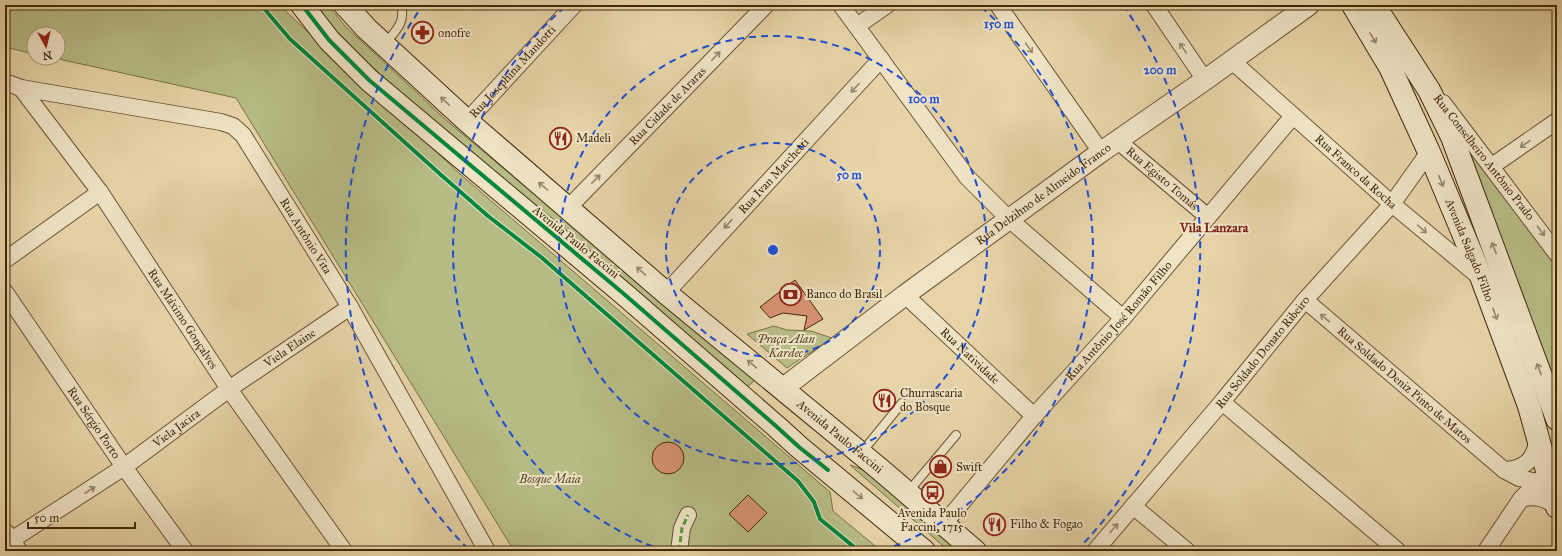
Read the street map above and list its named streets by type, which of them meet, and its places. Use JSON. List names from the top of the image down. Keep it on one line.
{"streets":{"main road":["Avenida Paulo Faccini","Avenida Salgado Filho"],"street":["Rua Josephina Mandotti","Rua Cidade de Araras","Rua Conselheiro Antônio Prado","Rua Franco da Rocha","Rua Ivan Marchetti","Rua Egisto Tomás","Rua Delzihno de Almeido Franco","Rua Antônio Vita","Rua Máximo Gonçalves","Rua Antônio José Romão Filho","Viela Elaine","Rua Soldado Donato Ribeiro","Rua Natividade","Rua Soldado Deniz Pinto de Matos","Rua Sérgio Porto","Viela Jacira"]},"crossings":[["Rua Josephina Mandotti","Avenida Paulo Faccini"],["Rua Cidade de Araras","Avenida Paulo Faccini"],["Rua Conselheiro Antônio Prado","Avenida Salgado Filho"],["Rua Franco da Rocha","Rua Delzihno de Almeido Franco"],["Rua Franco da Rocha","Avenida Salgado Filho"],["Rua Franco da Rocha","Rua Antônio José Romão Filho"],["Rua Franco da Rocha","Rua Soldado Donato Ribeiro"],["Rua Ivan Marchetti","Avenida Paulo Faccini"],["Rua Egisto Tomás","Rua Delzihno de Almeido Franco"],["Rua Egisto Tomás","Rua Antônio José Romão Filho"],["Rua Delzihno de Almeido Franco","Avenida Paulo Faccini"],["Rua Delzihno de Almeido Franco","Rua Natividade"],["Rua Antônio Vita","Rua Máximo Gonçalves"],["Rua Antônio Vita","Viela Elaine"],["Avenida Paulo Faccini","Rua Antônio José Romão Filho"],["Avenida Salgado Filho","Rua Soldado Donato Ribeiro"],["Avenida Salgado Filho","Rua Soldado Deniz Pinto de Matos"],["Rua Máximo Gonçalves","Viela Elaine"],["Rua Máximo Gonçalves","Viela Jacira"],["Rua Antônio José Romão Filho","Rua Natividade"],["Viela Elaine","Viela Jacira"],["Rua Soldado Donato Ribeiro","Rua Soldado Deniz Pinto de Matos"],["Rua Sérgio Porto","Viela Jacira"]],"one_way":["Rua Cidade de Araras","Rua Conselheiro Antônio Prado","Rua Franco da Rocha","Rua Ivan Marchetti","Viela Jacira"],"districts":["Vila Lanzara"],"parks":["Praça Alan Kardec","Bosque Maia"],"places":{"pharmacy":["onofre"],"restaurant":["Madeli","Churrascaria do Bosque","Filho & Fogao"],"bank":["Banco do Brasil"],"shop":["Swift"],"bus stop":["Avenida Paulo Faccini, 1715"]},"scale_bar":"50 m","north":"bottom","rings":["150 m","200 m","100 m","50 m"]}
